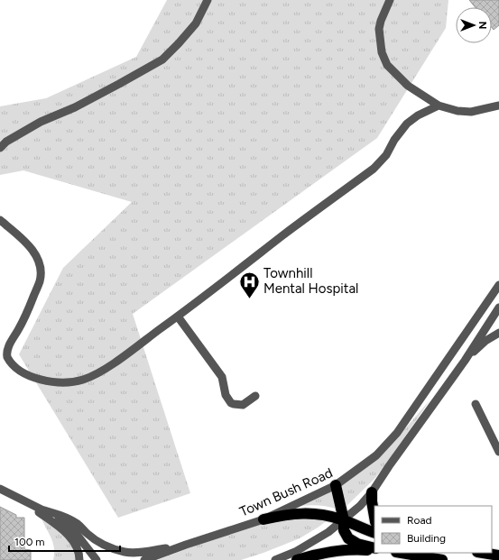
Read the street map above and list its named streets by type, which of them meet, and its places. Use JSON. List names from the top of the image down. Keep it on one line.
{"streets":{"street":["Town Bush Road"]},"places":{"hospital":["Townhill Mental Hospital"]},"legend":["Road","Building"],"scale_bar":"100 m","north":"right"}
